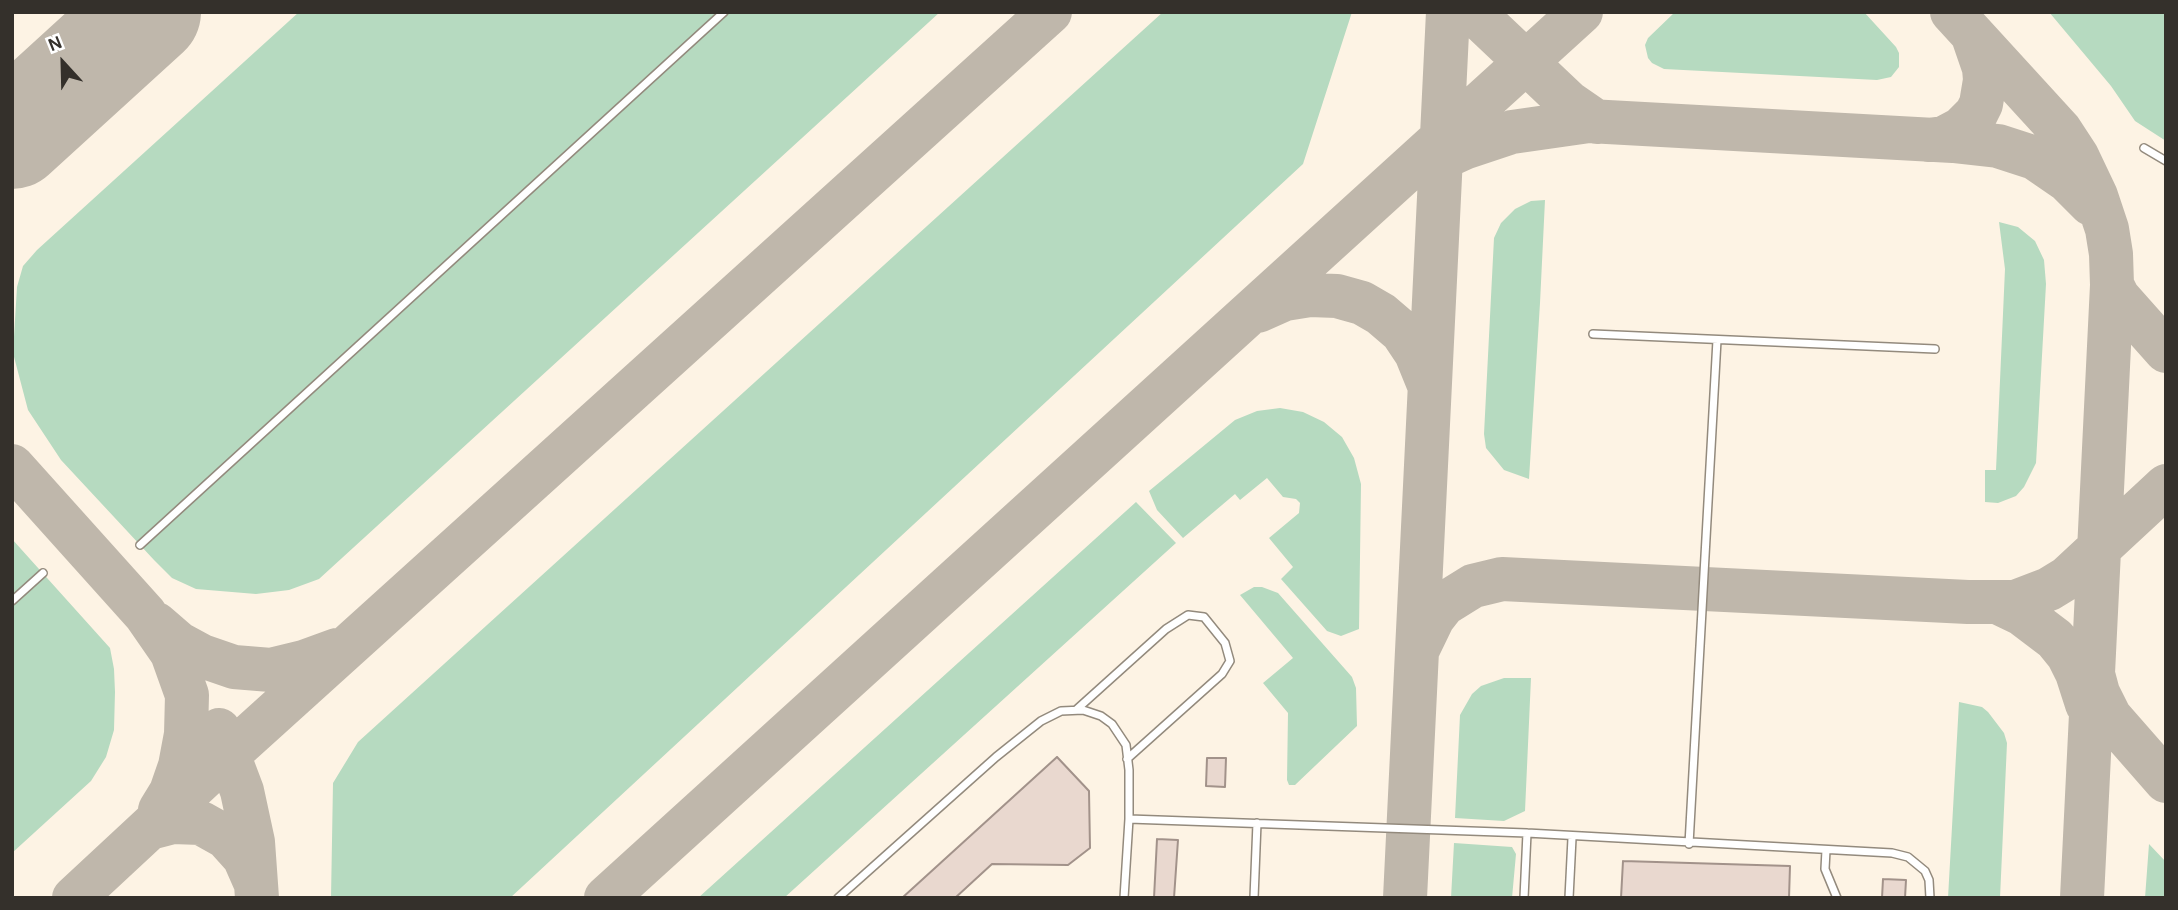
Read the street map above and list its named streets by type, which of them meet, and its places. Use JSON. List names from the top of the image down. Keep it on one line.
{"north":"top"}
